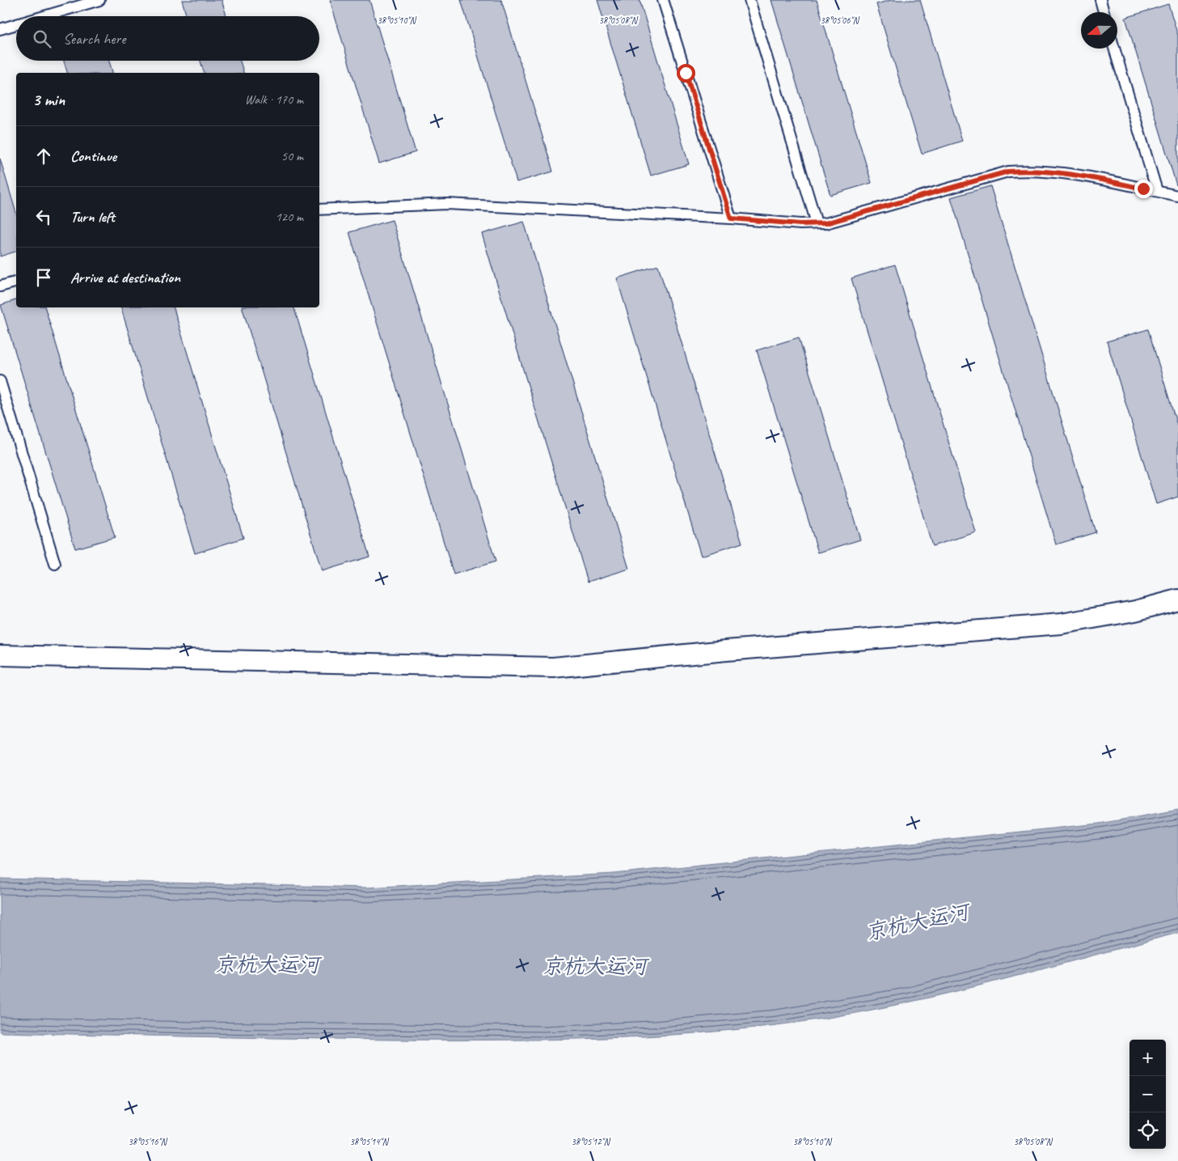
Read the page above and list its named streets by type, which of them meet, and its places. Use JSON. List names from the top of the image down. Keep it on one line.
{"water":["京杭大运河"],"north":"left","page":{"search":"Search here","heading":["3 min","Walk · 170 m"],"list":[["Continue","50 m"],["Turn left","120 m"],"Arrive at destination"],"map_buttons":["+","−"]},"coordinates":["38°05'10\"N","38°05'08\"N","38°05'06\"N","38°05'16\"N","38°05'14\"N","38°05'12\"N"]}
